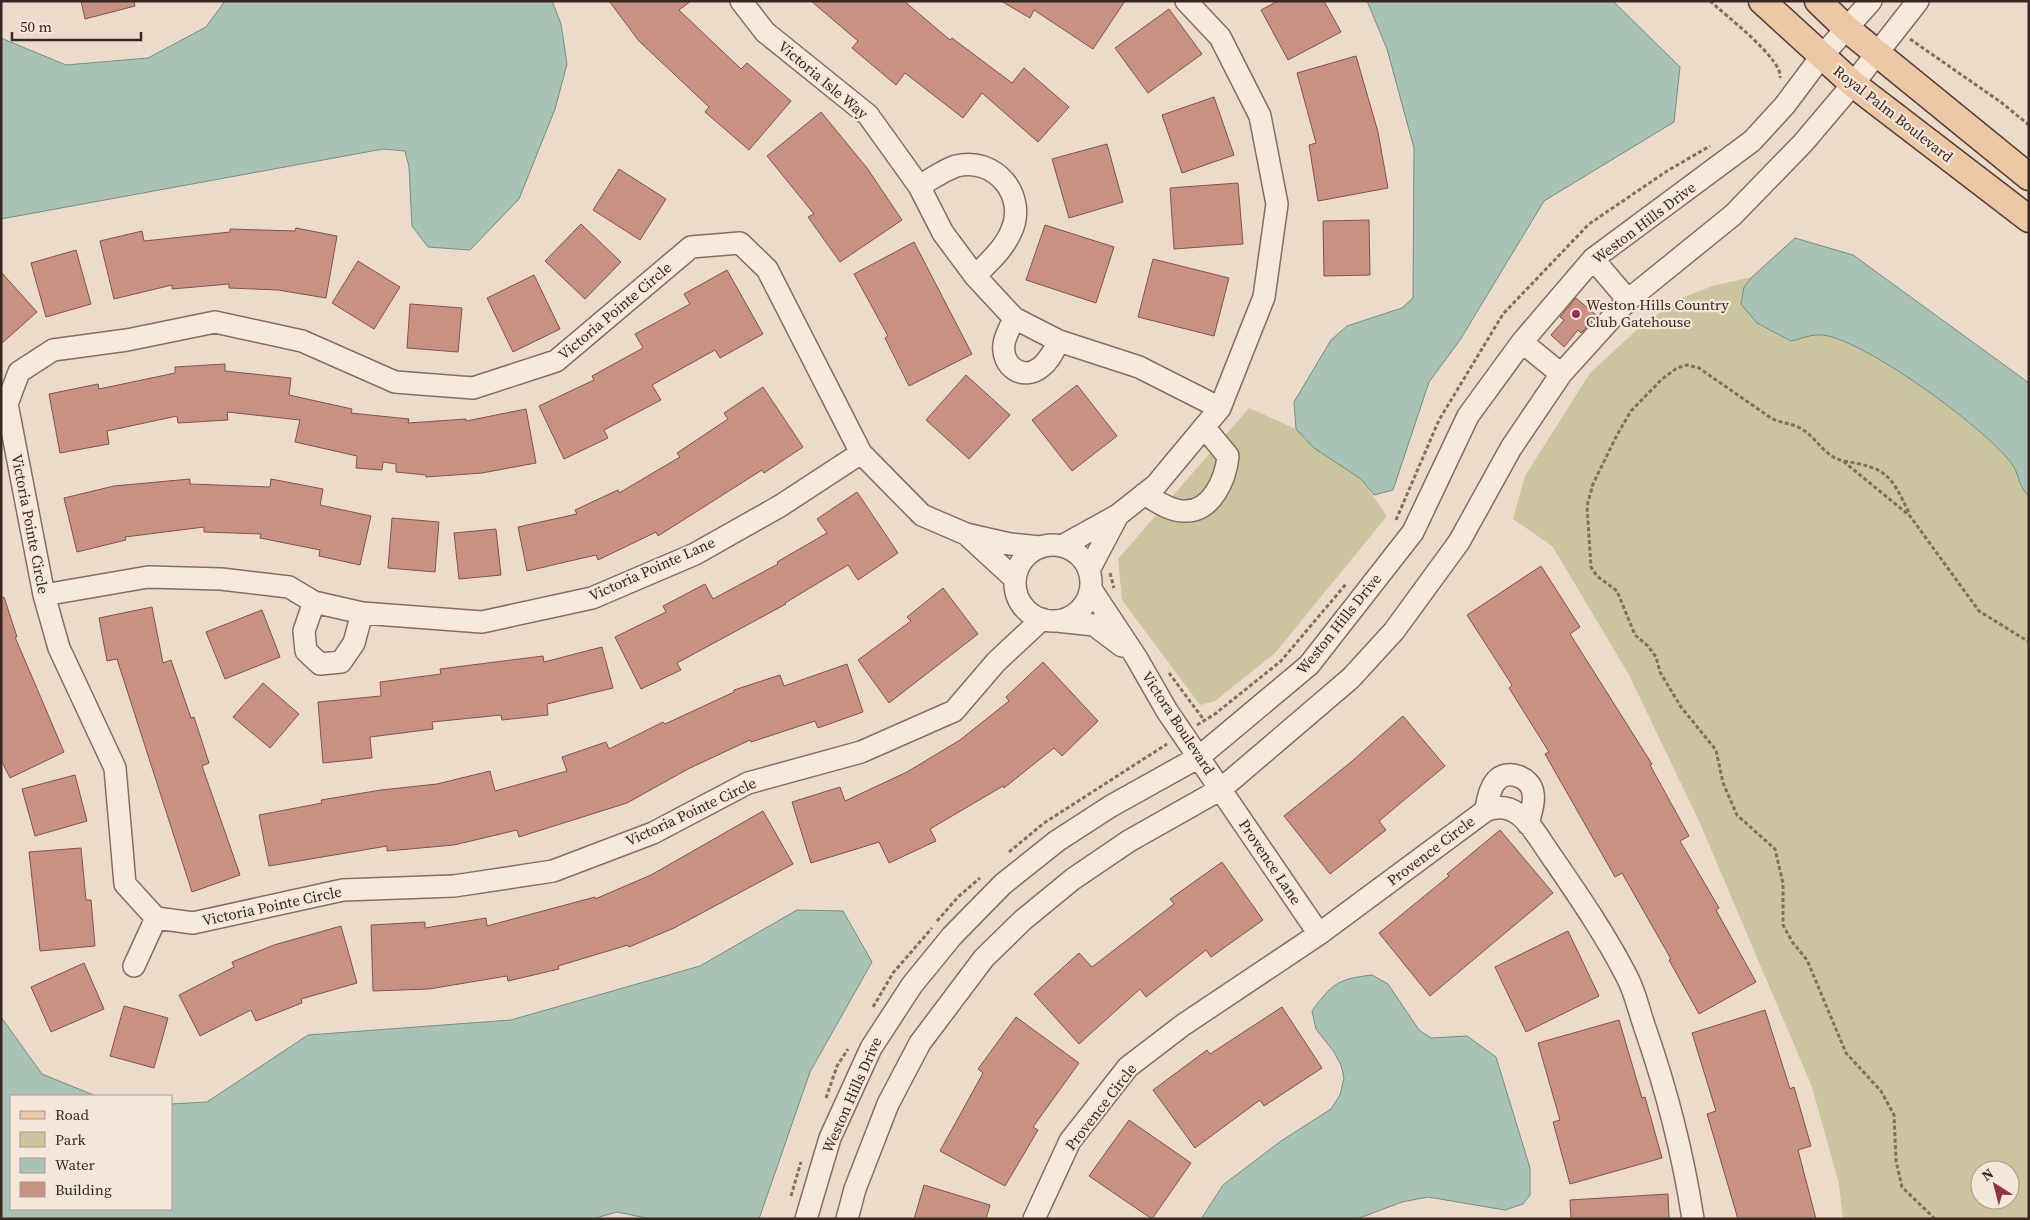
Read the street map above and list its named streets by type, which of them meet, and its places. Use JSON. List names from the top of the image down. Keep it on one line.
{"streets":{"main road":["Royal Palm Boulevard"],"street":["Victoria Isle Way","Weston Hills Drive","Victoria Pointe Circle","Victoria Pointe Lane","Victora Boulevard","Provence Circle","Provence Lane"]},"crossings":[["Royal Palm Boulevard","Weston Hills Drive"],["Weston Hills Drive","Victora Boulevard"],["Victoria Pointe Circle","Victoria Pointe Lane"],["Victoria Pointe Circle","Victora Boulevard"],["Victora Boulevard","Provence Lane"],["Provence Circle","Provence Lane"]],"places":["Weston Hills Country Club Gatehouse"],"legend":["Road","Park","Water","Building"],"scale_bar":"50 m","north":"top left"}
